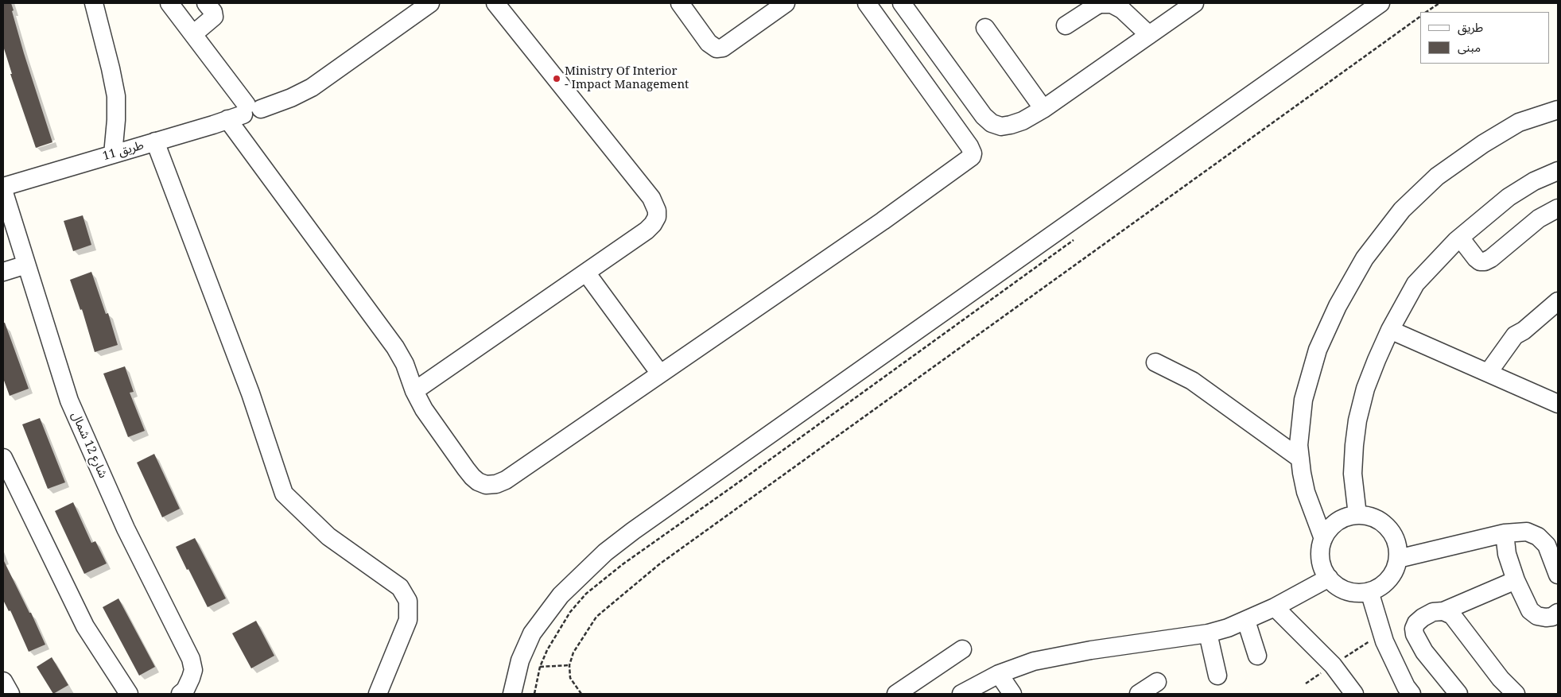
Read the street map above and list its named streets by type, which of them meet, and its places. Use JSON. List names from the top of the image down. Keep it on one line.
{"streets":{"street":["طريق 11","شارع 12 شمال"]},"places":["Ministry Of Interior - Impact Management"],"legend":["طريق","مبنى"]}
